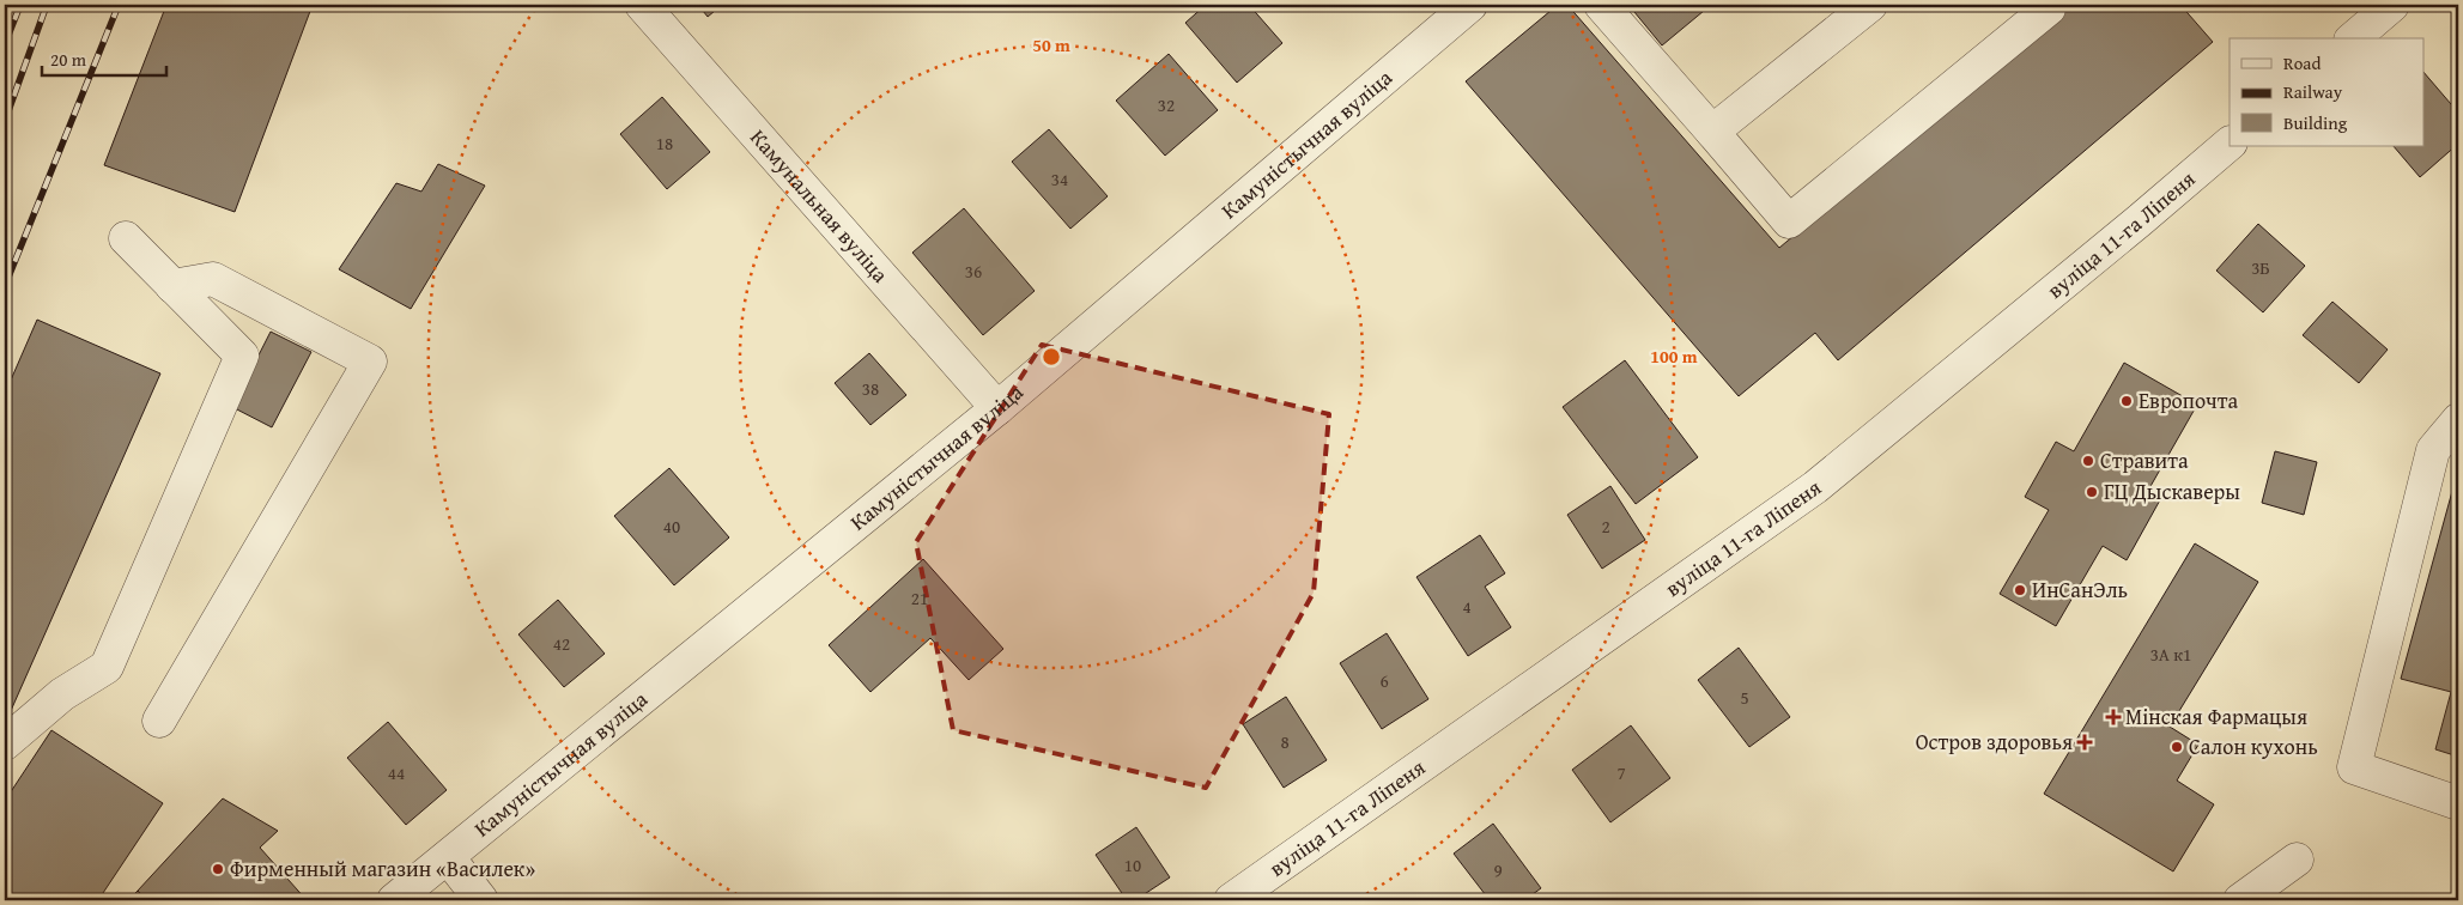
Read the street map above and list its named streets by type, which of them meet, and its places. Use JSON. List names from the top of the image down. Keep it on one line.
{"streets":{"street":["Камуністычная вуліца","Камунальная вуліца","вуліца 11-га Ліпеня"]},"crossings":[["Камуністычная вуліца","Камунальная вуліца"]],"places":{"other":["Европочта","Стравита","ГЦ Дыскаверы","ИнСанЭль","Салон кухонь","Фирменный магазин «Василек»"],"health":["Мінская Фармацыя","Остров здоровья"]},"house_numbers":["32","18","34","3Б","36","38","40","2","21","4","42","3А к1","6","5","8","44","7","10","9"],"legend":["Road","Railway","Building"],"scale_bar":"20 m","rings":["50 m","100 m"]}
